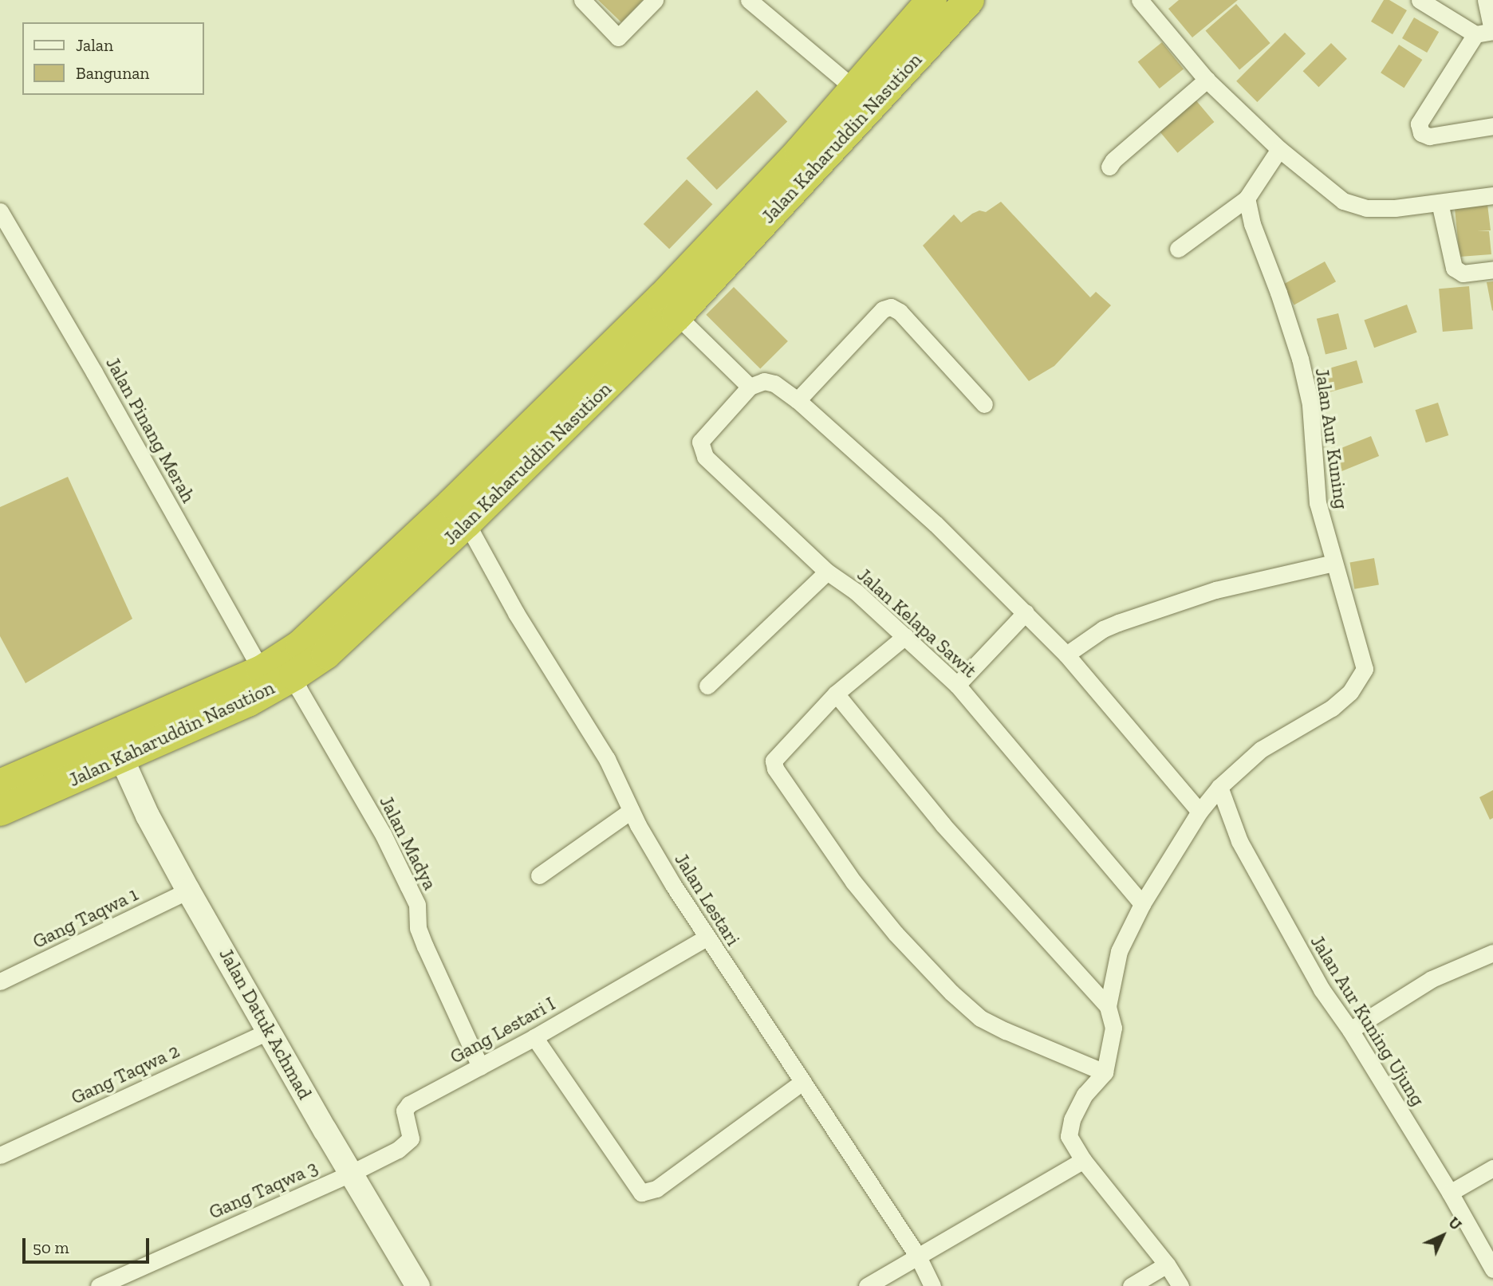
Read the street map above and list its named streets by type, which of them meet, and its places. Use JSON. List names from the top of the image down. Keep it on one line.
{"streets":{"highway":["Jalan Kaharuddin Nasution"],"street":["Jalan Pinang Merah","Jalan Aur Kuning","Jalan Kelapa Sawit","Jalan Madya","Jalan Lestari","Gang Taqwa 1","Jalan Aur Kuning Ujung","Jalan Datuk Achmad","Gang Lestari I","Gang Taqwa 2","Gang Taqwa 3"]},"crossings":[["Jalan Kaharuddin Nasution","Jalan Pinang Merah"],["Jalan Kaharuddin Nasution","Jalan Madya"],["Jalan Kaharuddin Nasution","Jalan Lestari"],["Jalan Kaharuddin Nasution","Jalan Datuk Achmad"],["Jalan Aur Kuning","Jalan Aur Kuning Ujung"],["Jalan Madya","Gang Lestari I"],["Jalan Lestari","Gang Lestari I"],["Gang Taqwa 1","Jalan Datuk Achmad"],["Jalan Datuk Achmad","Gang Lestari I"],["Jalan Datuk Achmad","Gang Taqwa 2"],["Jalan Datuk Achmad","Gang Taqwa 3"],["Gang Lestari I","Gang Taqwa 3"]],"legend":["Jalan","Bangunan"],"scale_bar":"50 m","north":"top right"}
